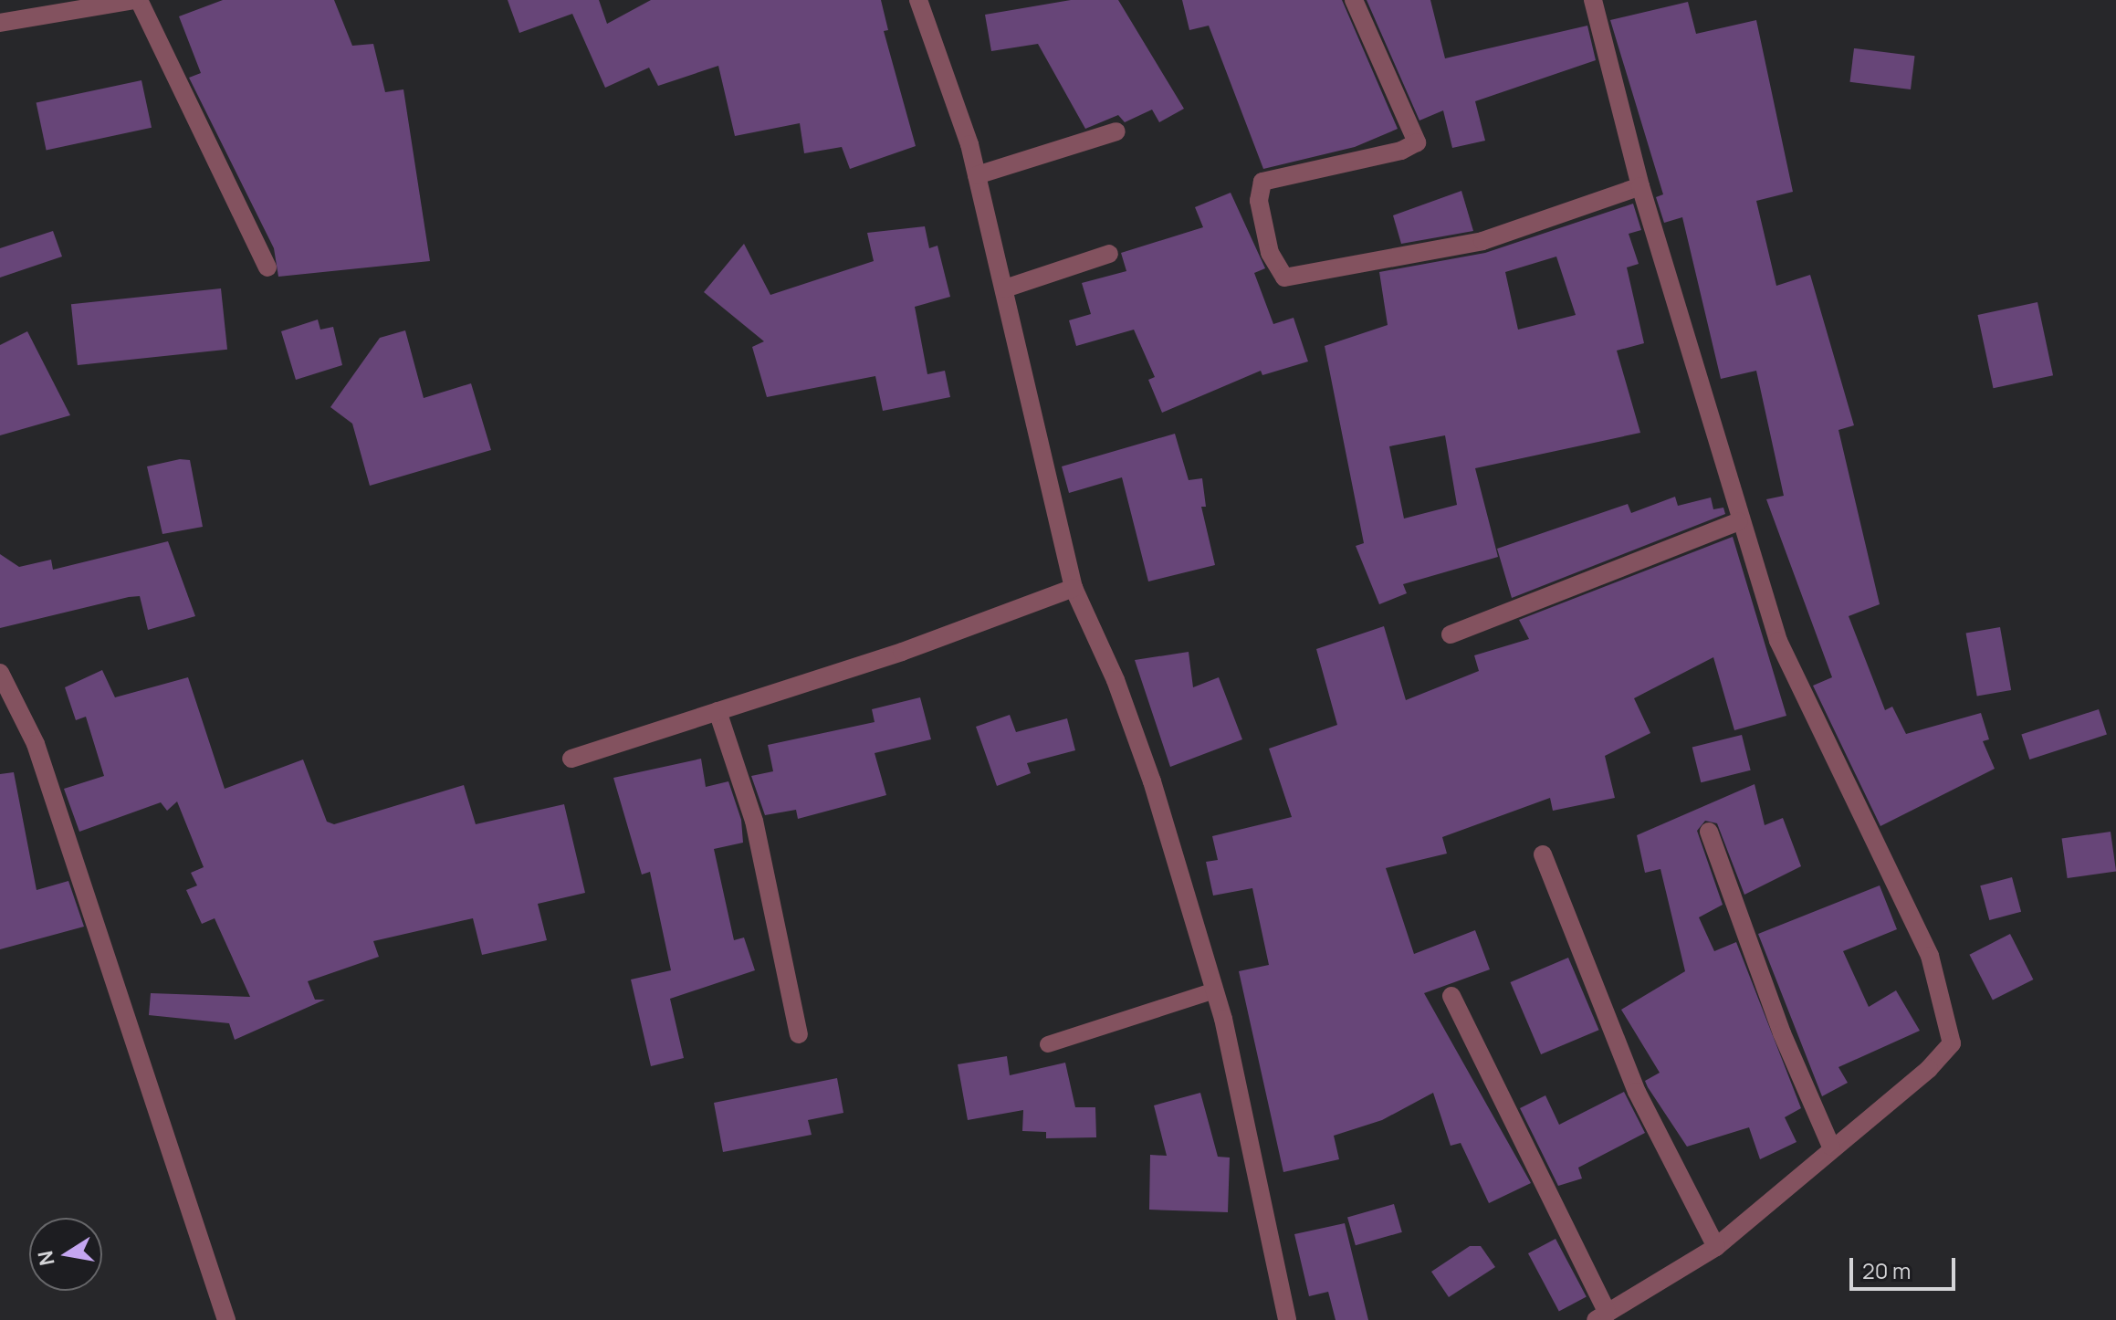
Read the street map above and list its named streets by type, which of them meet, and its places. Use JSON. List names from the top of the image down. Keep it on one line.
{"scale_bar":"20 m","north":"left"}
